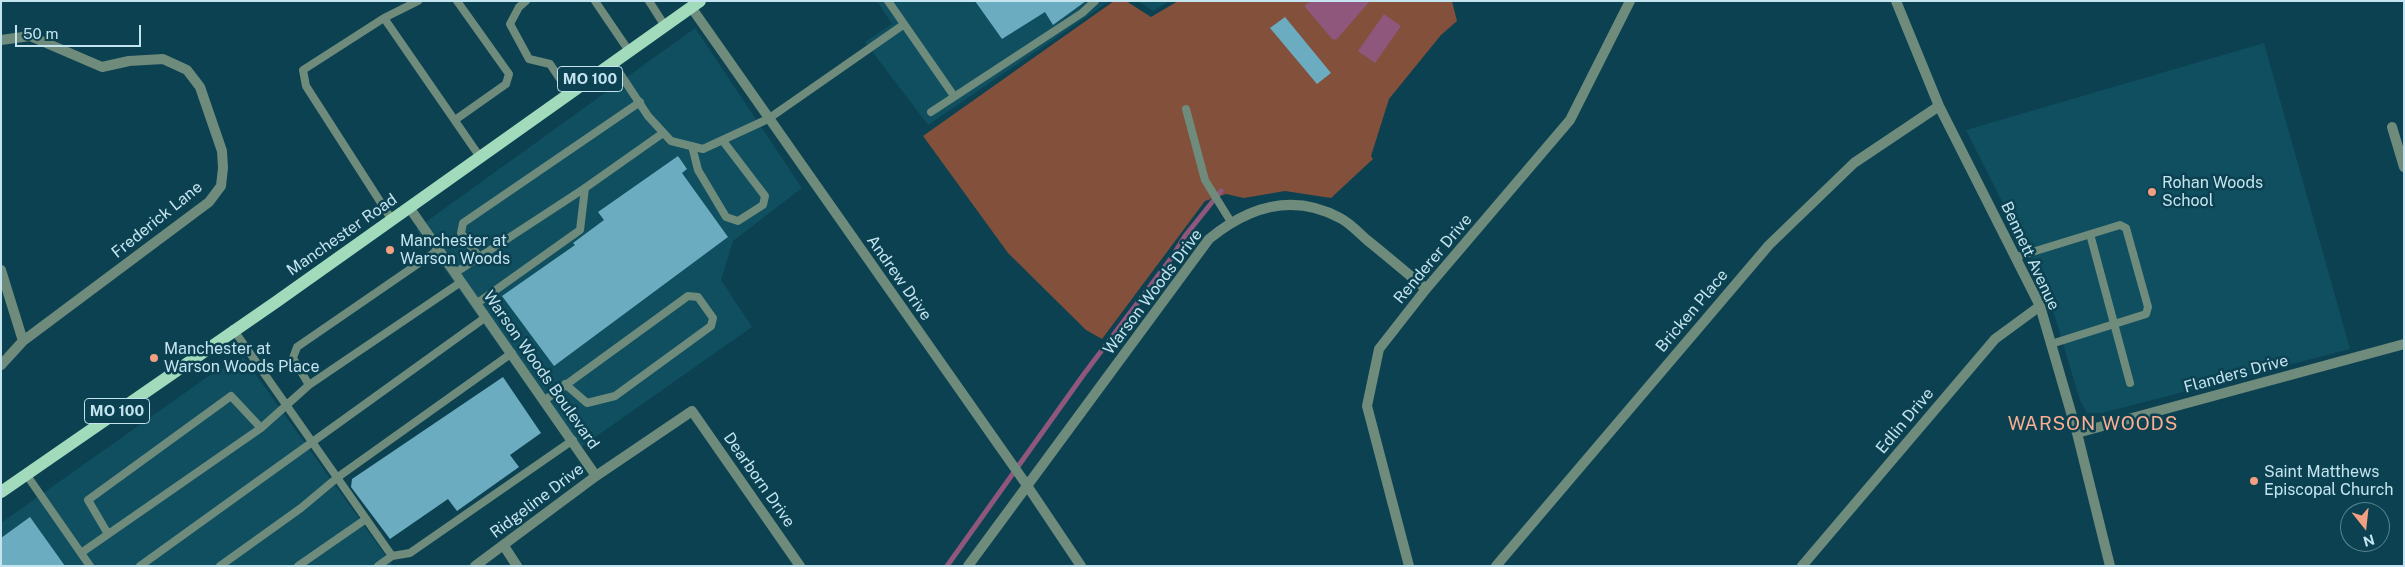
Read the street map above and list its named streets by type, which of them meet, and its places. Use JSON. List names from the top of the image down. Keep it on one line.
{"streets":{"main road":["MO 100","Manchester Road"],"street":["Frederick Lane","Bennett Avenue","Renderer Drive","Andrew Drive","Warson Woods Drive","Bricken Place","Warson Woods Boulevard","Flanders Drive","Edlin Drive","Dearborn Drive","Ridgeline Drive"]},"crossings":[["Manchester Road","Andrew Drive"],["Manchester Road","Warson Woods Boulevard"],["Bennett Avenue","Bricken Place"],["Bennett Avenue","Flanders Drive"],["Bennett Avenue","Edlin Drive"],["Renderer Drive","Warson Woods Drive"],["Andrew Drive","Warson Woods Drive"],["Warson Woods Boulevard","Ridgeline Drive"],["Dearborn Drive","Ridgeline Drive"]],"districts":["WARSON WOODS"],"places":["Rohan Woods School","Manchester at Warson Woods","Manchester at Warson Woods Place","Saint Matthews Episcopal Church"],"scale_bar":"50 m","north":"bottom"}
